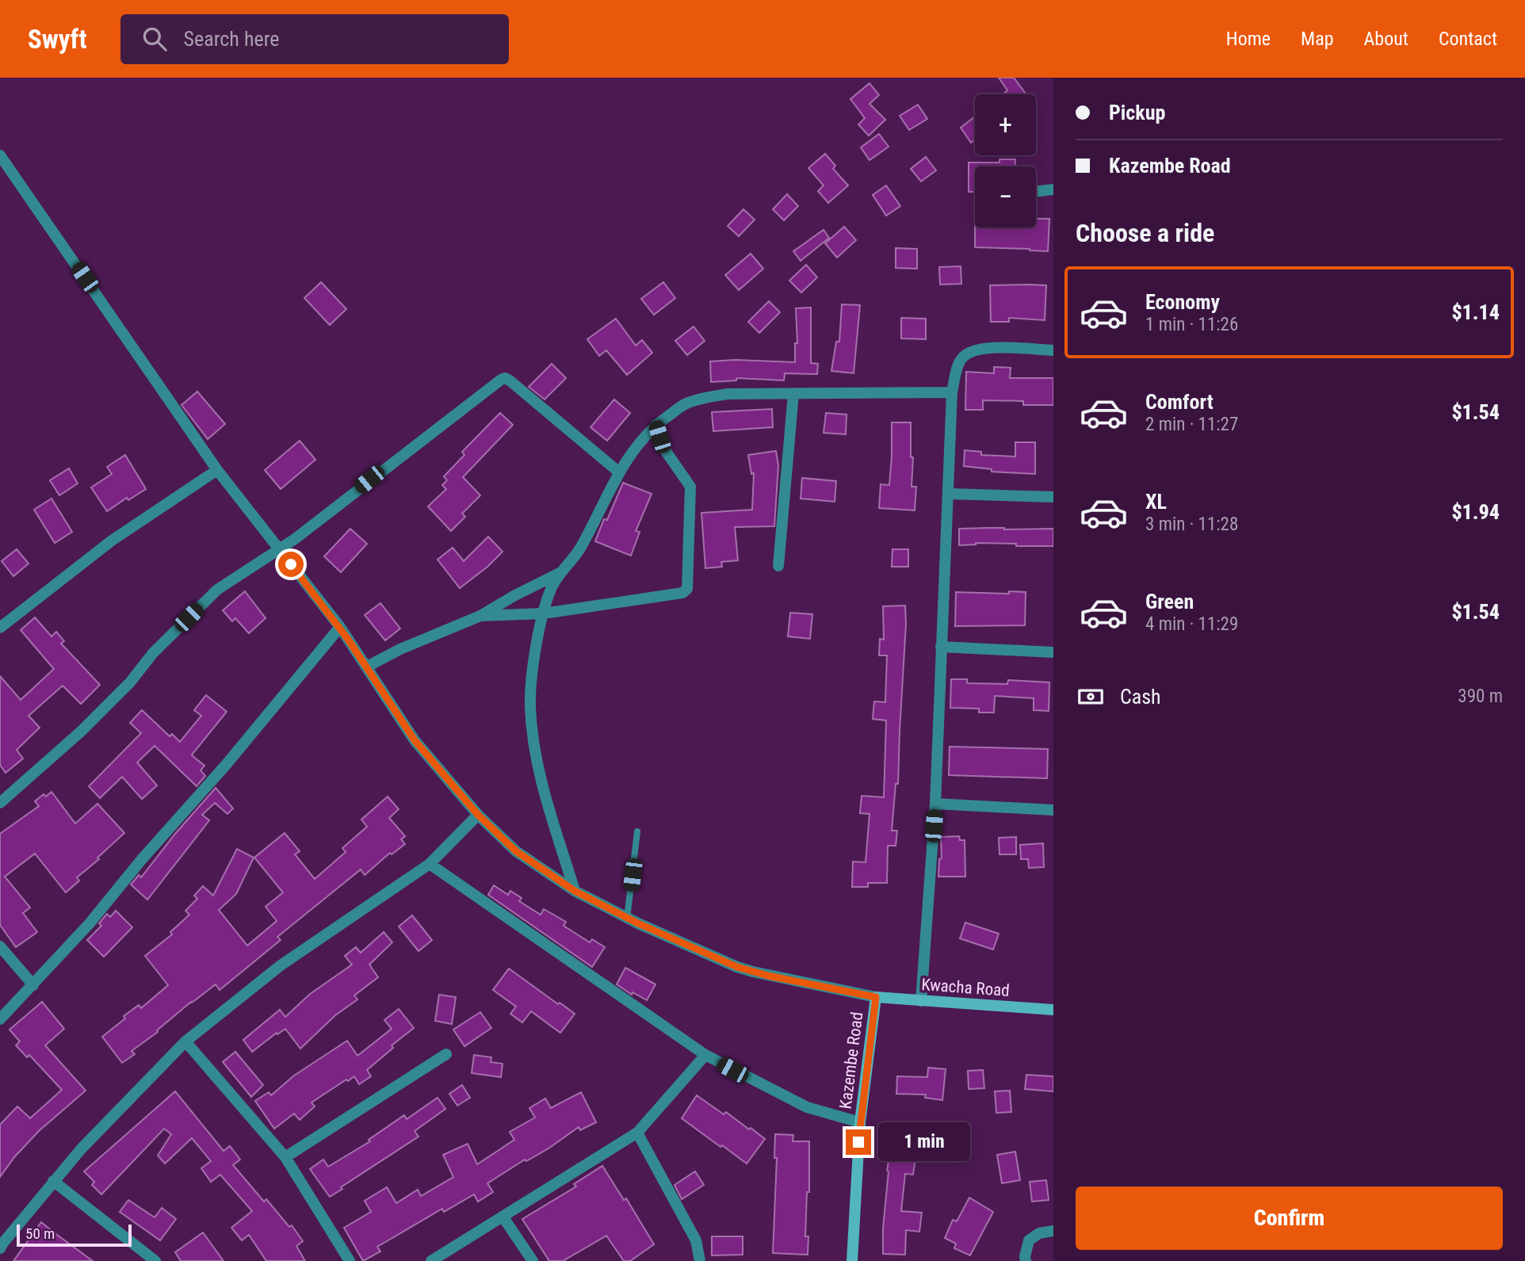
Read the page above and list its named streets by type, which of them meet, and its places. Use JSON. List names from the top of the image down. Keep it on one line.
{"streets":{"main road":["Kwacha Road","Kazembe Road"]},"crossings":[["Kwacha Road","Kazembe Road"]],"scale_bar":"50 m","page":{"header":"Swyft","search":"Search here","nav":["Home","Map","About","Contact"],"banner":["Pickup","Kazembe Road"],"map_buttons":["+","−"],"heading":"Choose a ride","list":[{"name":"Economy","note":"1 min · 11:26","value":"$1.14"},{"name":"Comfort","note":"2 min · 11:27","value":"$1.54"},{"name":"XL","note":"3 min · 11:28","value":"$1.94"},{"name":"Green","note":"4 min · 11:29","value":"$1.54"}],"pay":["Cash","390 m"],"bubble":"1 min","buttons":"Confirm","scale":"50 m"}}
